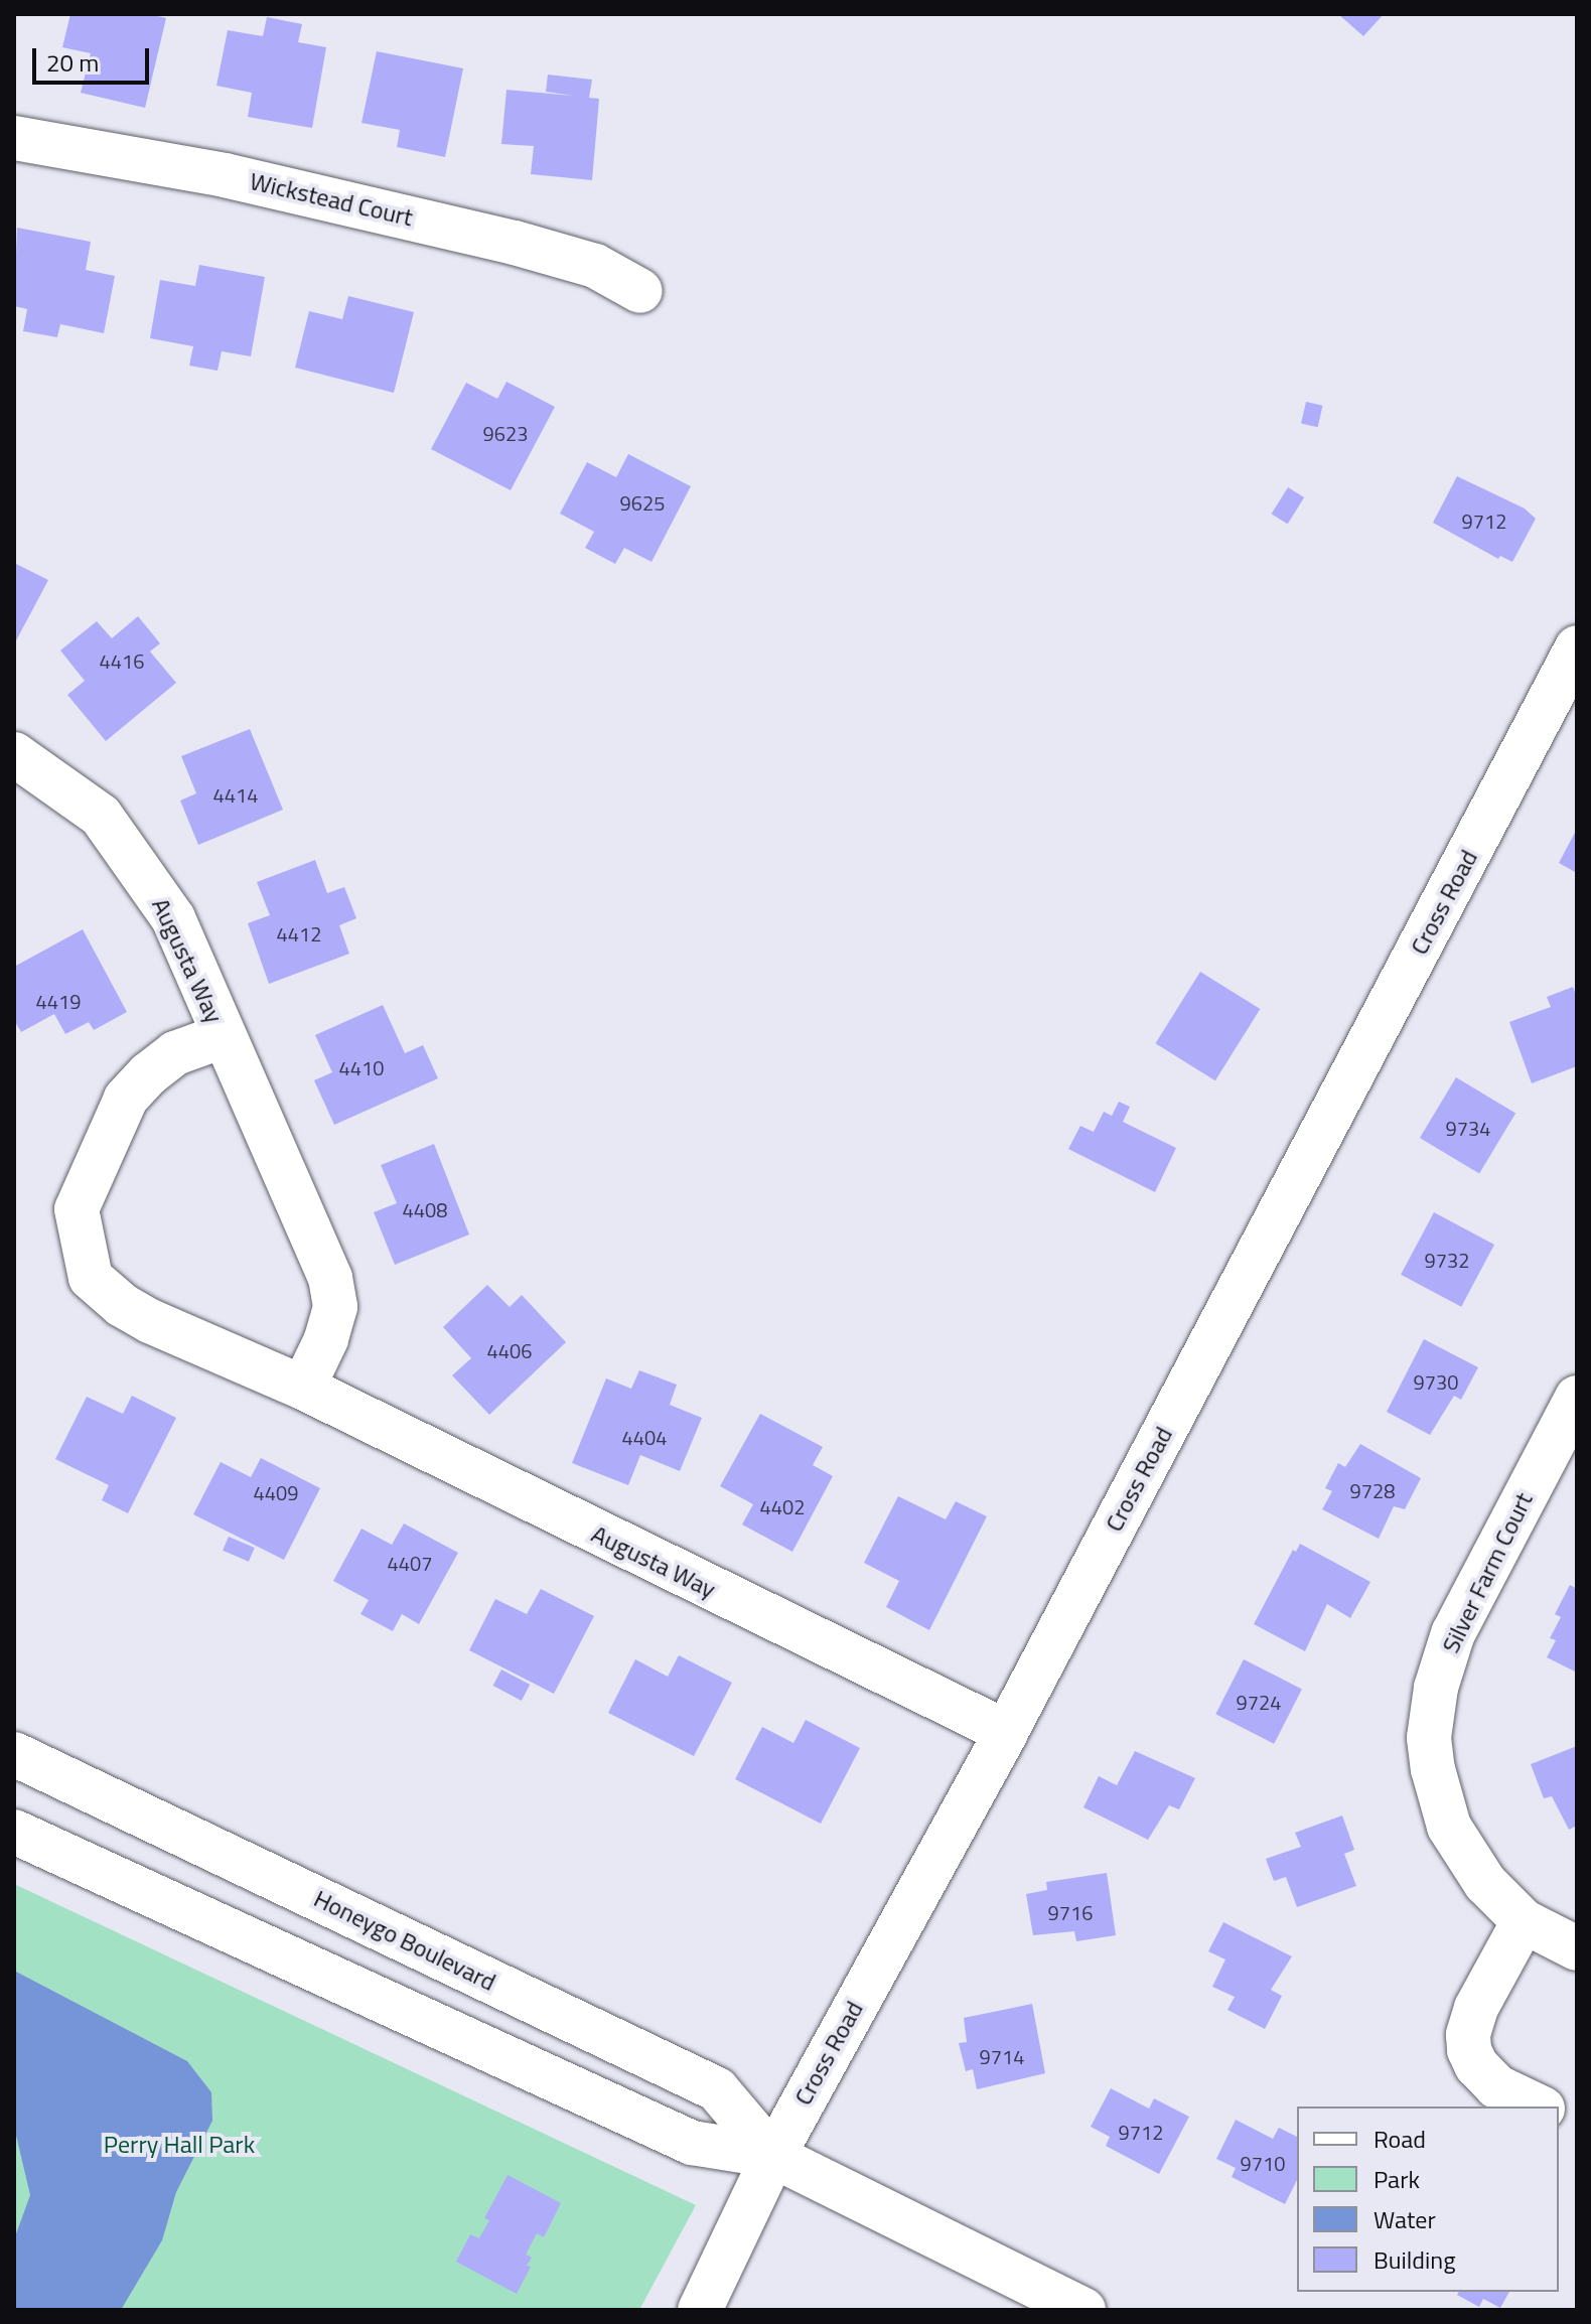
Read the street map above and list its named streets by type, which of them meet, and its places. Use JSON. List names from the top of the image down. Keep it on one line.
{"streets":{"street":["Wickstead Court","Cross Road","Augusta Way","Silver Farm Court","Honeygo Boulevard"]},"crossings":[["Cross Road","Augusta Way"],["Cross Road","Honeygo Boulevard"]],"parks":["Perry Hall Park"],"house_numbers":["9623","9625","9712","4416","4414","4412","4419","4410","9734","4408","9732","4406","9730","4404","9728","4409","4402","4407","9724","9716","9714","9712","9710"],"legend":["Road","Park","Water","Building"],"scale_bar":"20 m"}
